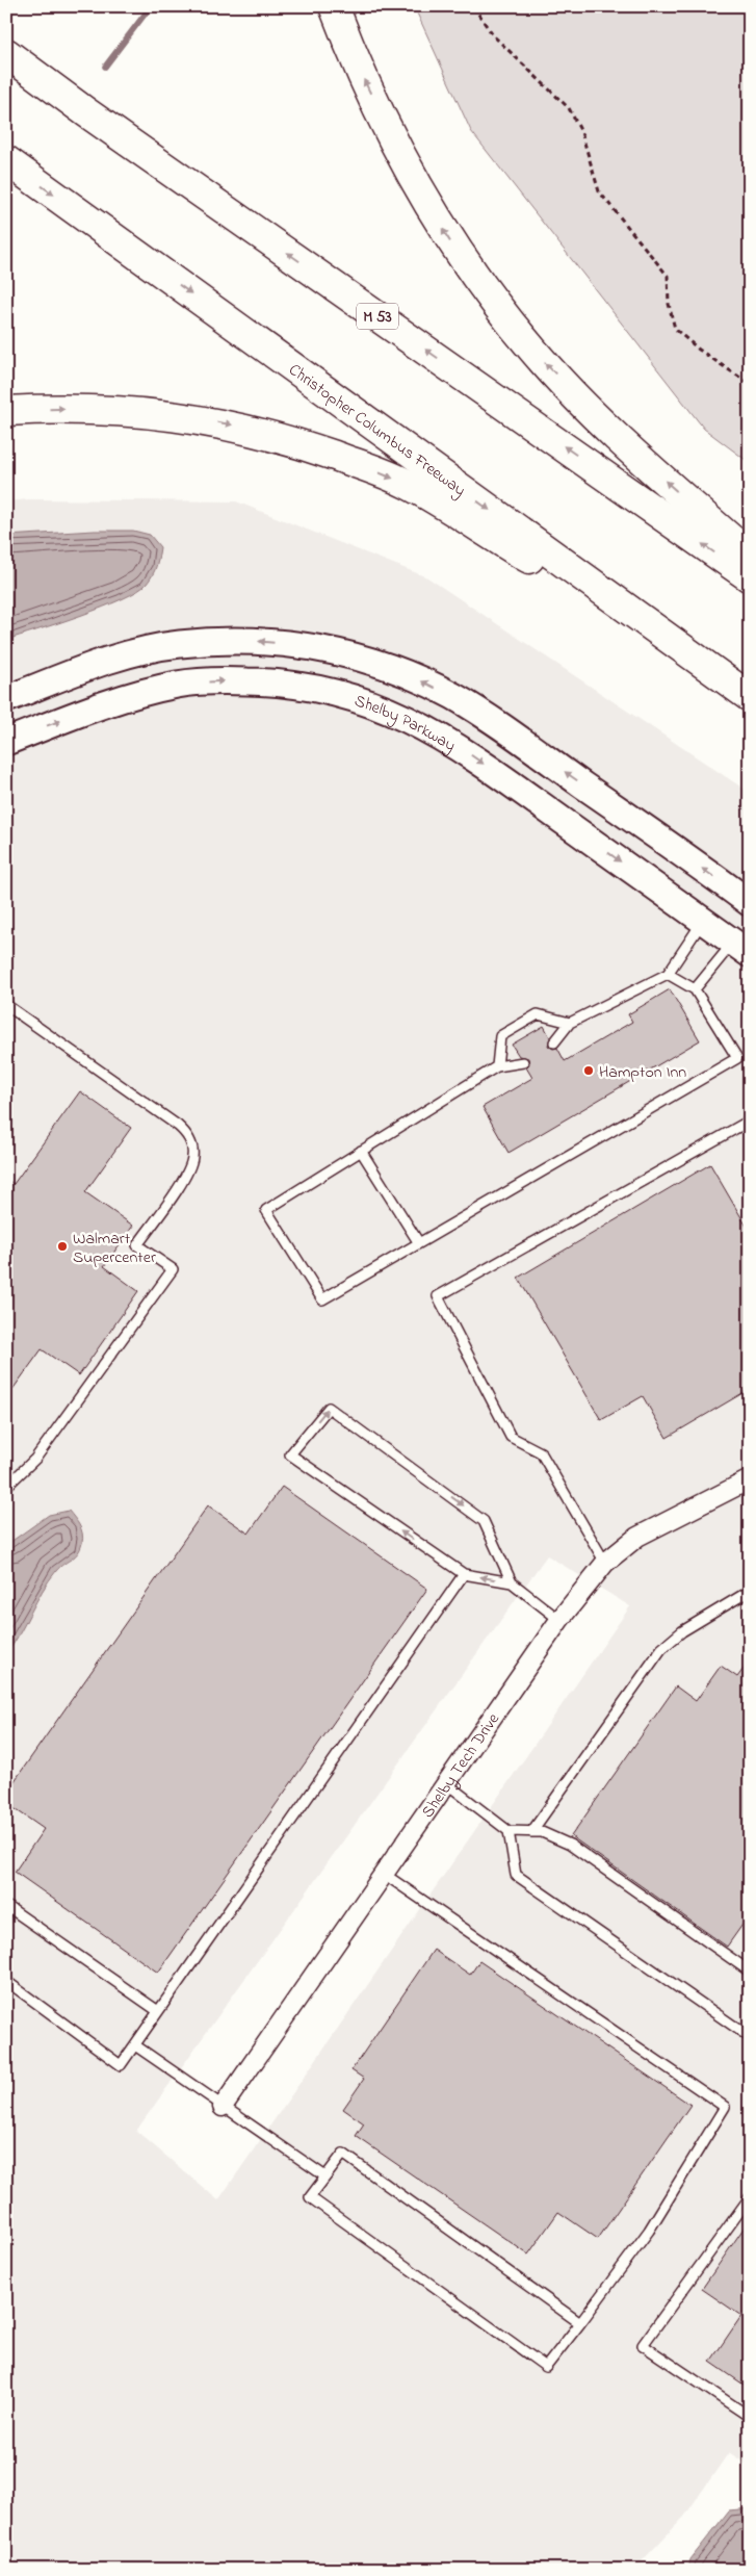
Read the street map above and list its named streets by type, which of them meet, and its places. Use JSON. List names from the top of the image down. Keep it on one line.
{"streets":{"highway":["M 53","Christopher Columbus Freeway"],"street":["Shelby Parkway","Shelby Tech Drive"]},"places":["Hampton Inn","Walmart Supercenter"]}
